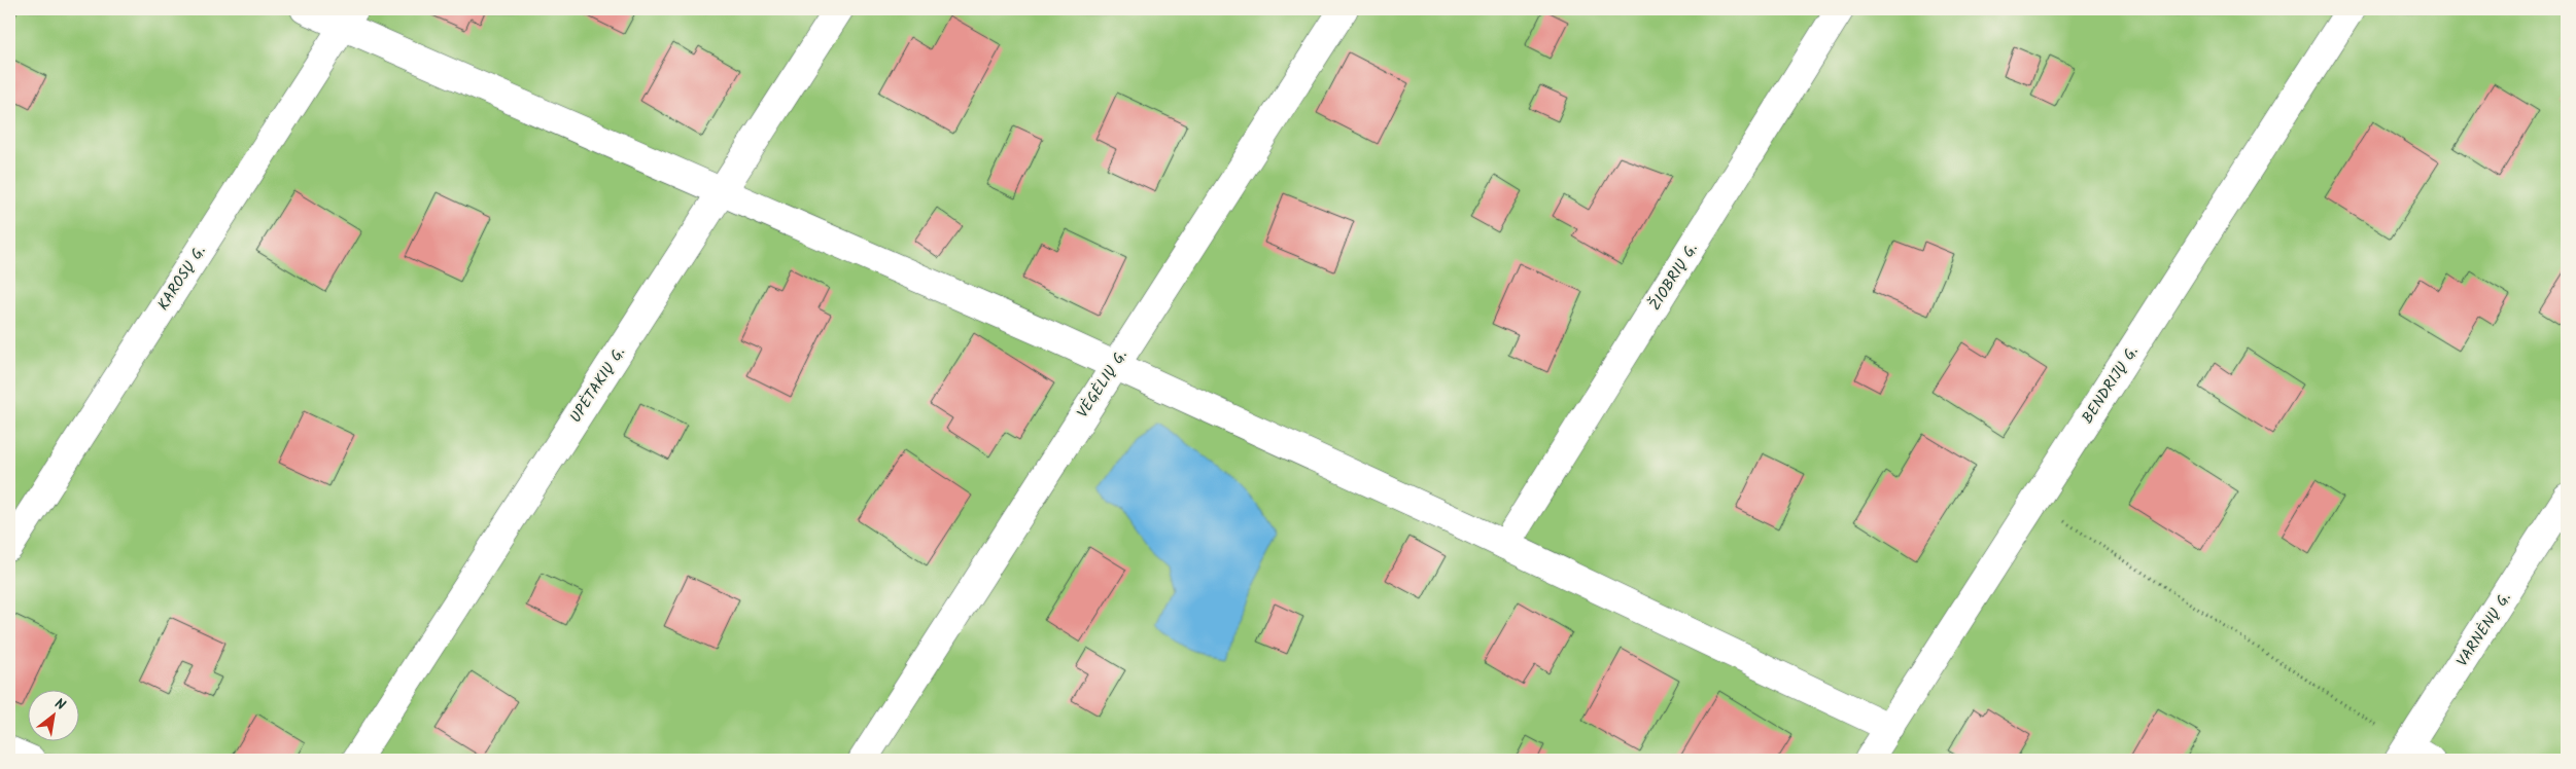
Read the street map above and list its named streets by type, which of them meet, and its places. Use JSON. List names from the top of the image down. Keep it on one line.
{"streets":{"street":["ŽIOBRIŲ G.","KAROSŲ G.","VĖGĖLIŲ G.","UPĖTAKIŲ G.","BENDRIJŲ G.","VARNĖNŲ G."]},"north":"top right"}
